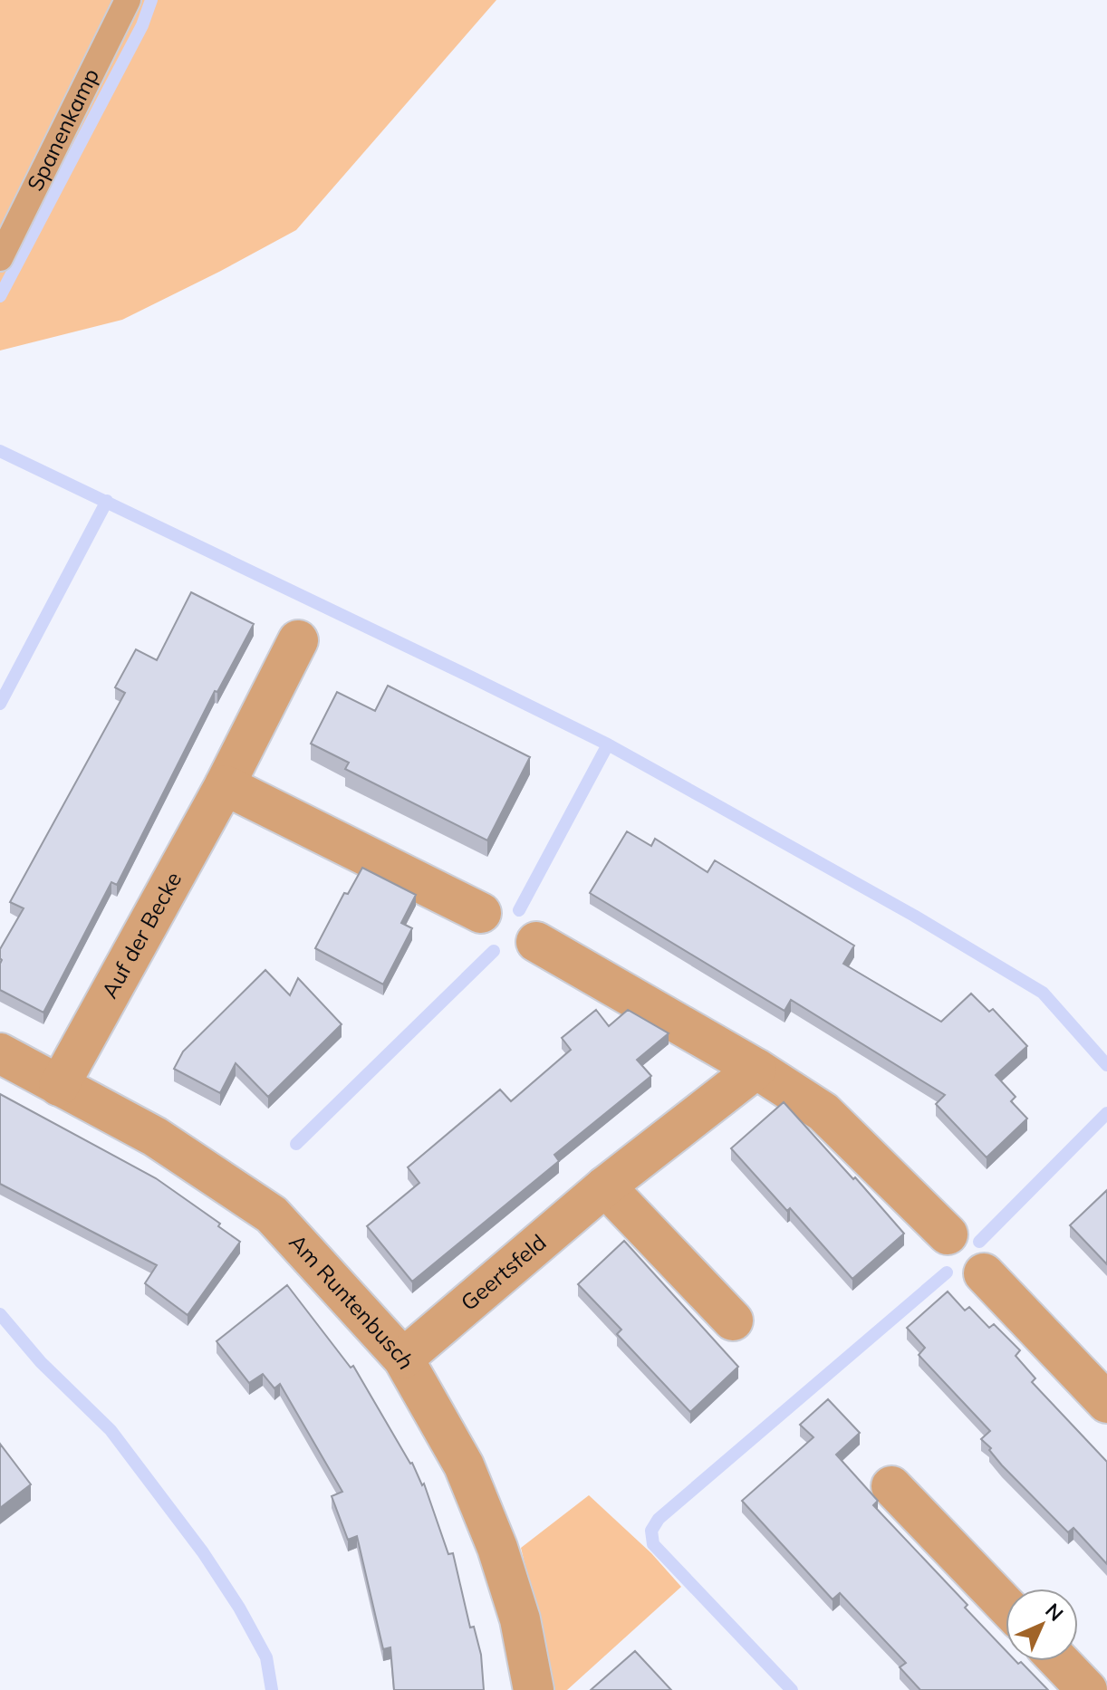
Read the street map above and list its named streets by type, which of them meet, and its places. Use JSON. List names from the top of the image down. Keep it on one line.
{"streets":{"street":["Auf der Becke","Geertsfeld","Am Runtenbusch"],"lane":["Spanenkamp"]},"crossings":[["Auf der Becke","Am Runtenbusch"],["Geertsfeld","Am Runtenbusch"]],"north":"top right"}
